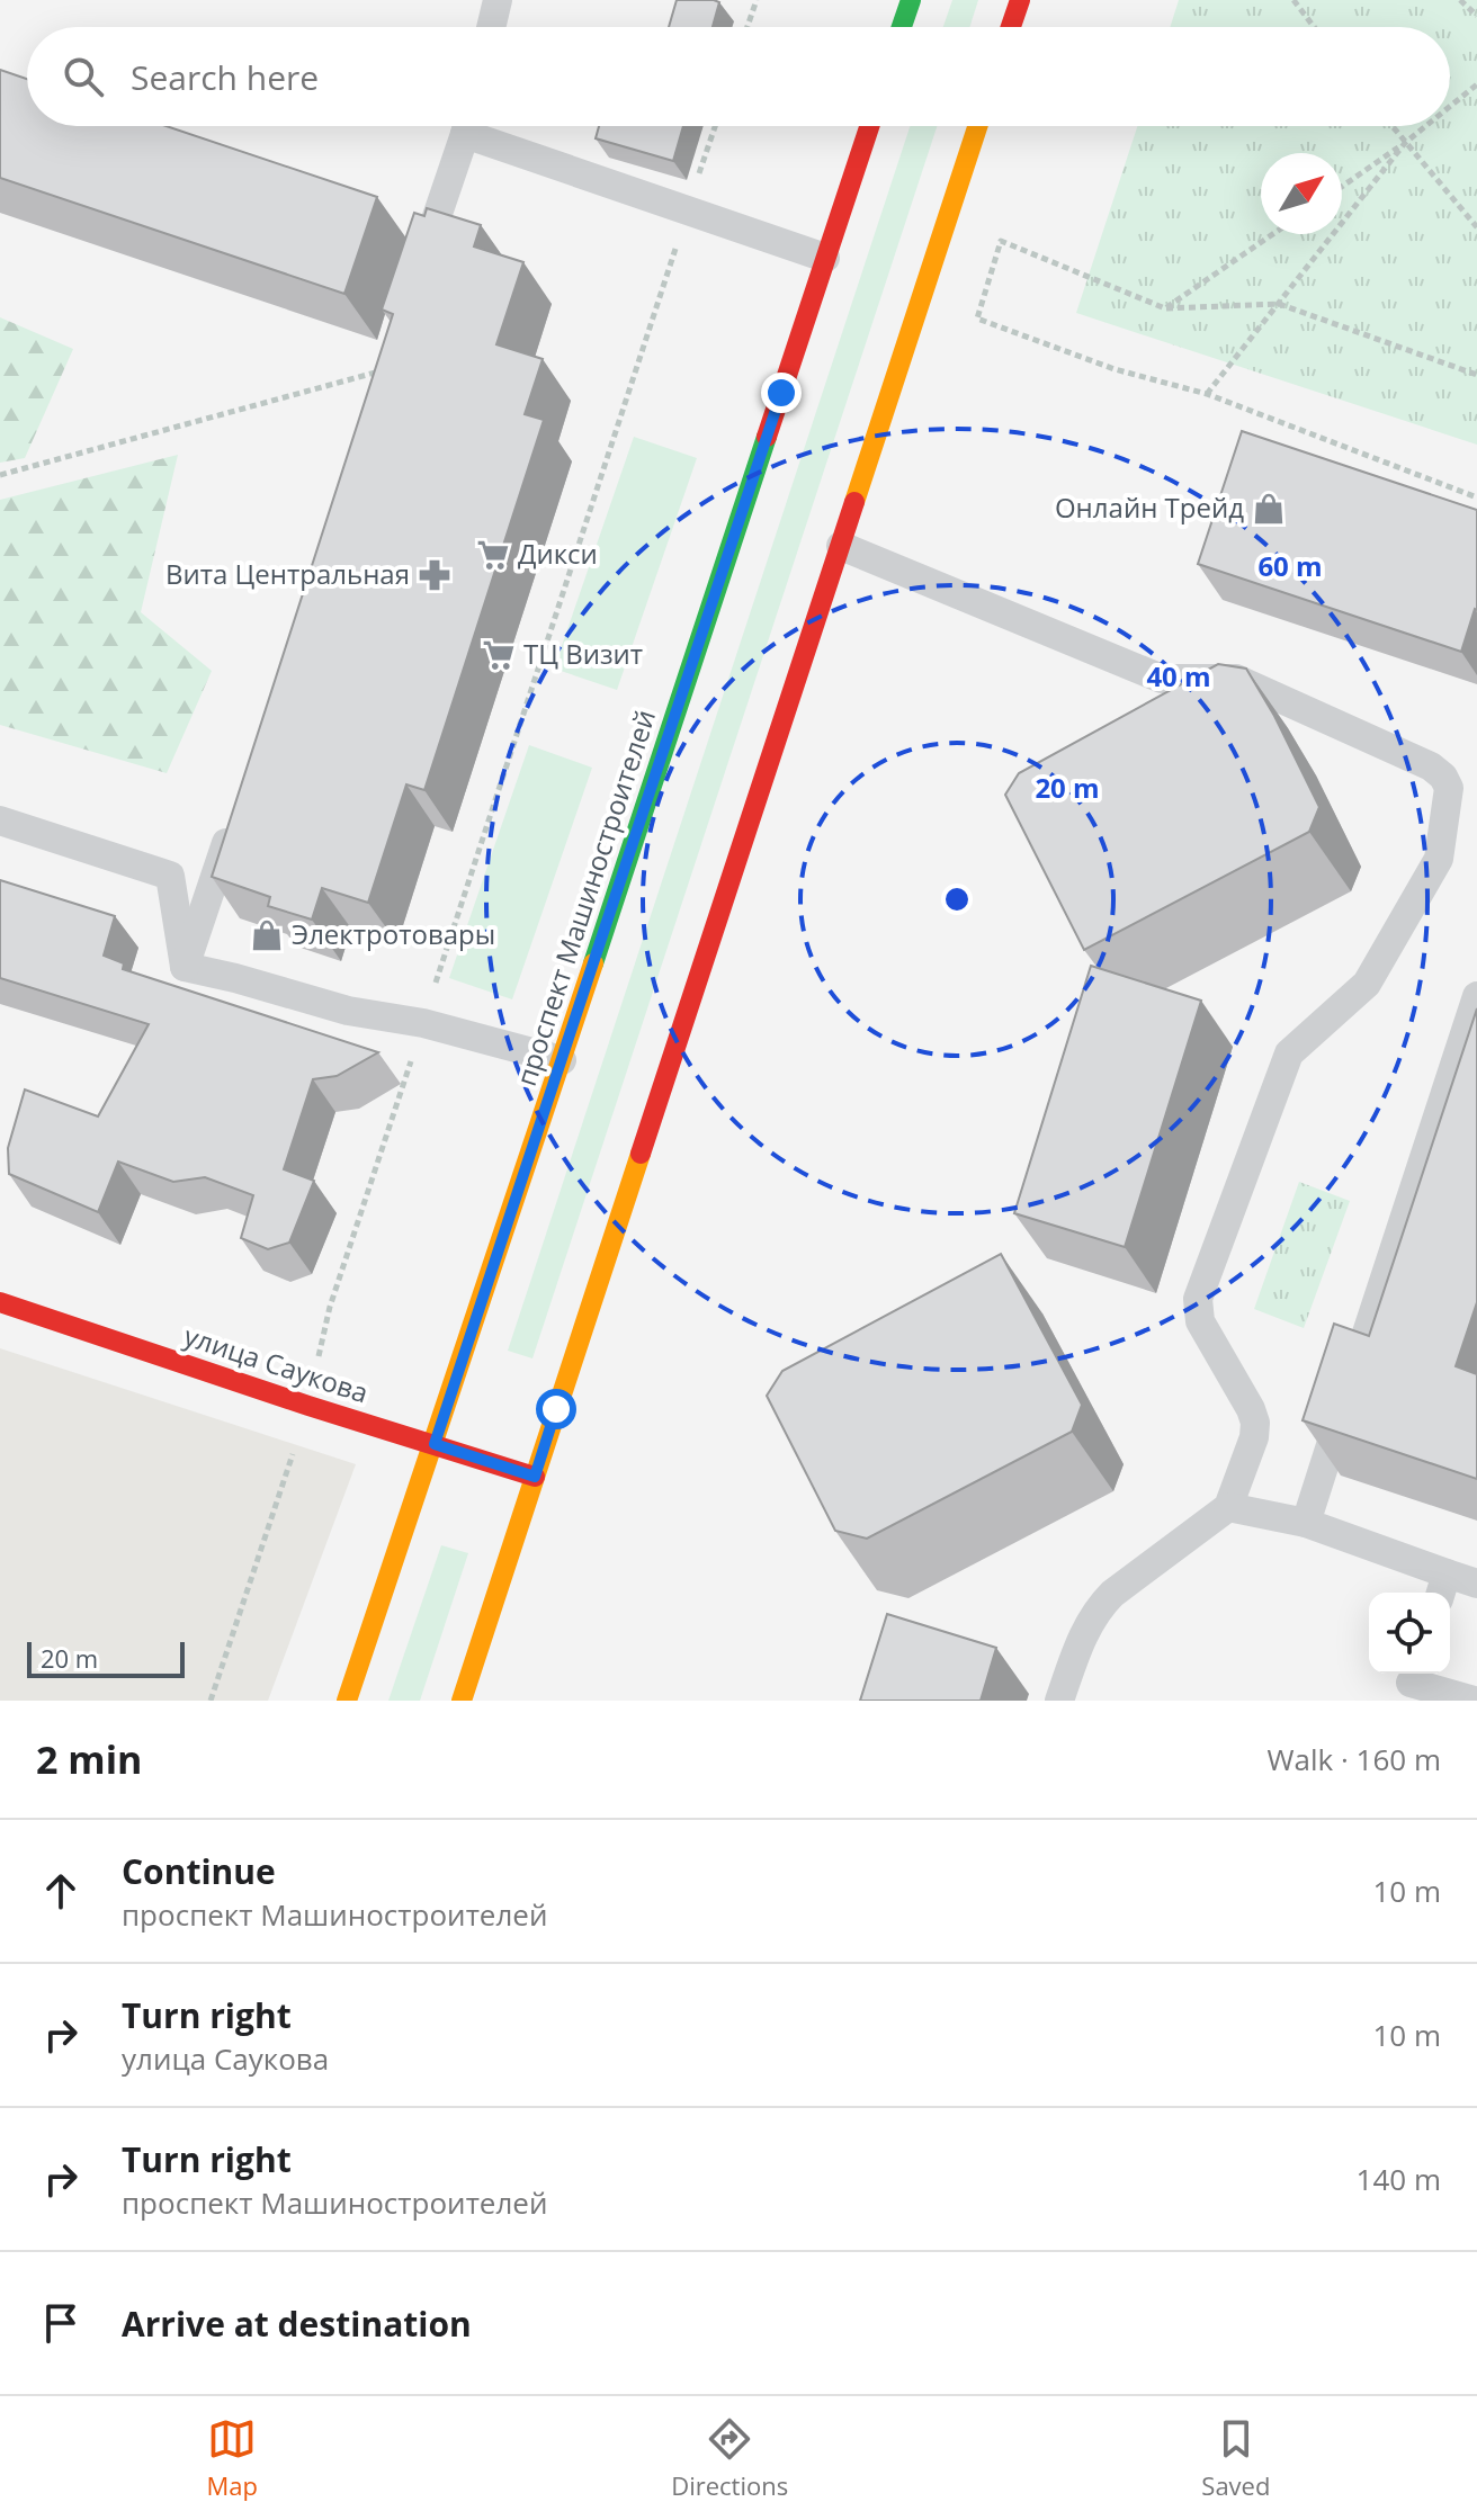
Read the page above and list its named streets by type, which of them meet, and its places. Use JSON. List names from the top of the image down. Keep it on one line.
{"streets":{"main road":["проспект Машиностроителей","улица Саукова"]},"crossings":[["проспект Машиностроителей","улица Саукова"]],"places":{"shop":["Онлайн Трейд","Электротовары"],"supermarket":["Дикси","ТЦ Визит"],"pharmacy":["Вита Центральная"]},"scale_bar":"20 m","north":"top right","page":{"search":"Search here","scale":"20 m","heading":["2 min","Walk · 160 m"],"list":[["Continue","проспект Машиностроителей","10 m"],["Turn right","улица Саукова","10 m"],["Turn right","проспект Машиностроителей","140 m"],"Arrive at destination"],"nav":["Map","Directions","Saved"]},"rings":["60 m","40 m","20 m"]}
